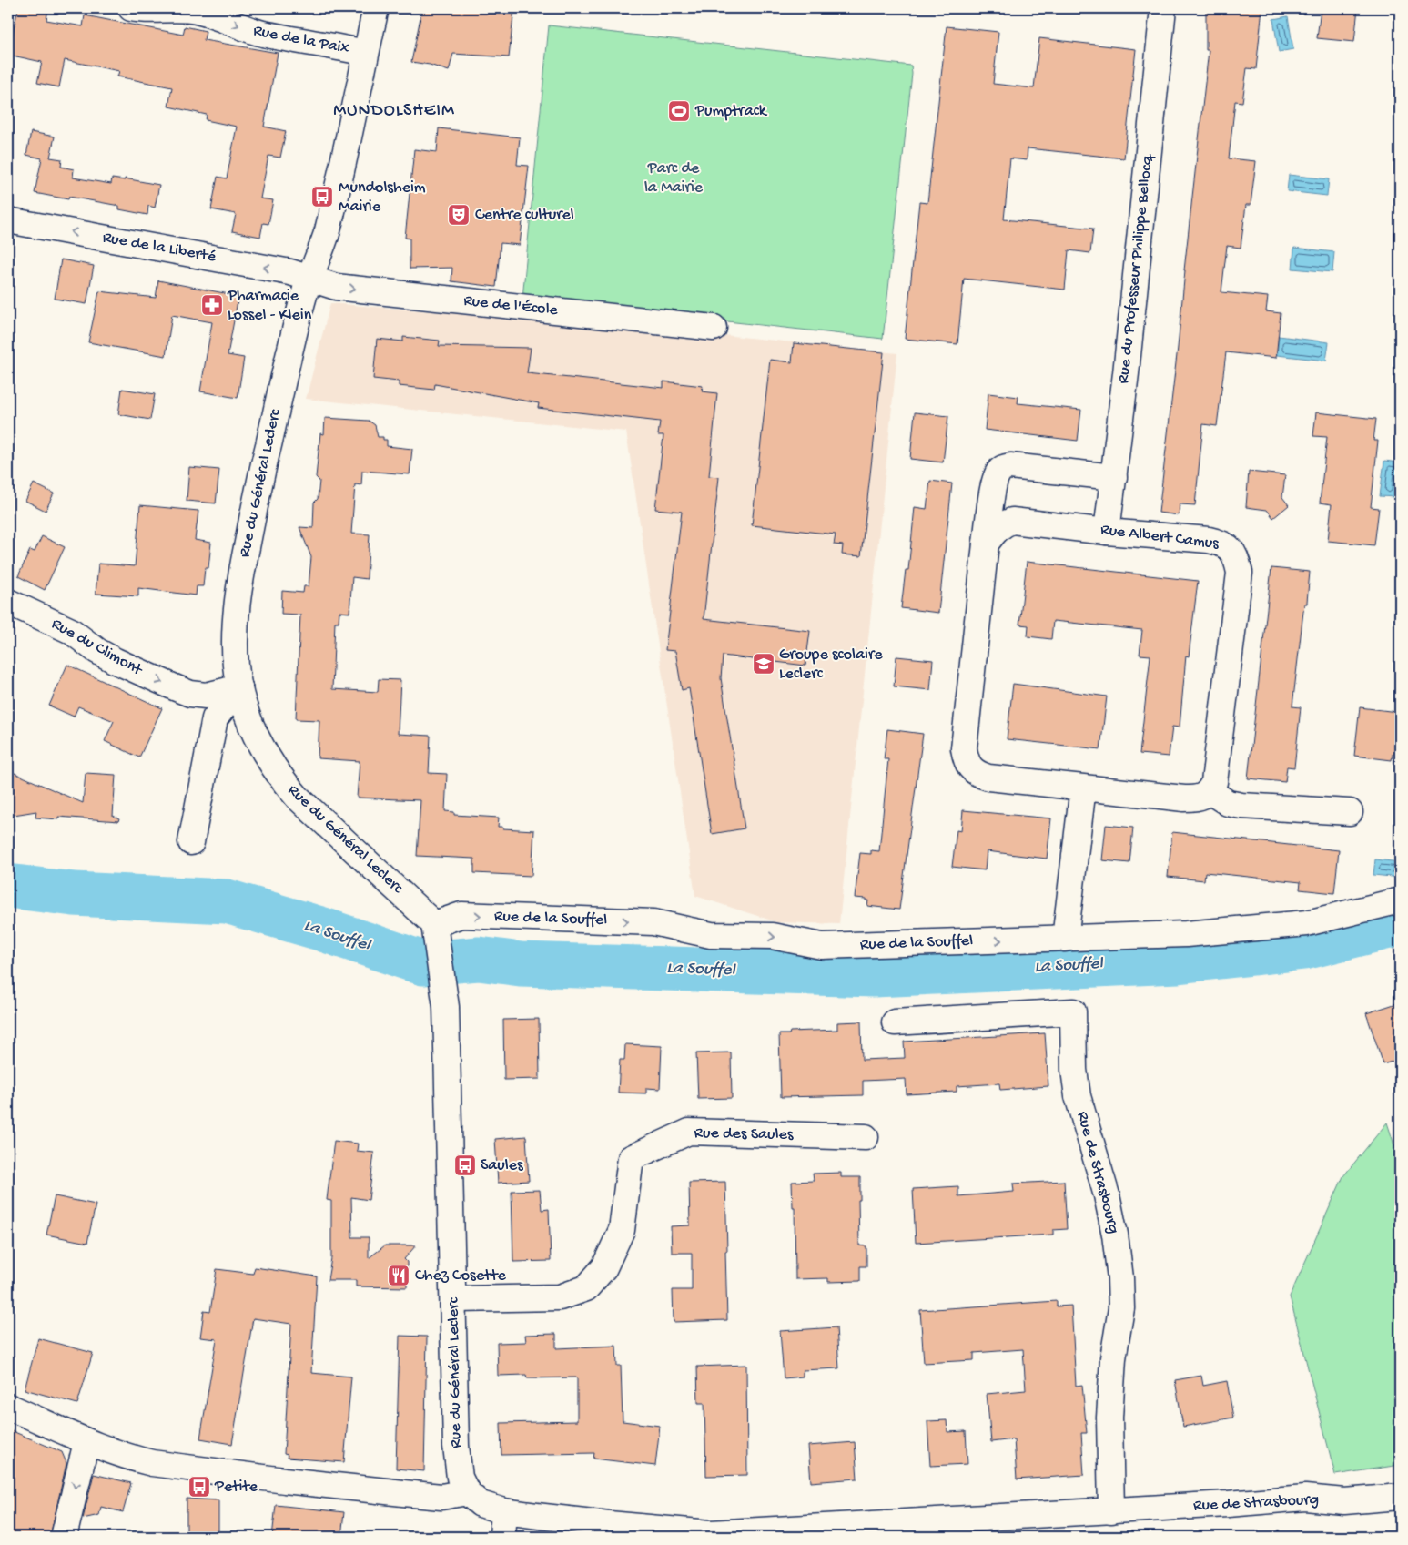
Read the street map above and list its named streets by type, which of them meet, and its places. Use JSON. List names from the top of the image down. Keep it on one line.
{"streets":{"street":["Rue de la Paix","Rue de la Liberté","Rue du Professeur Philippe Bellocq","Rue de l'École","Rue du Général Leclerc","Rue Albert Camus","Rue du Climont","Rue de la Souffel","Rue des Saules","Rue de Strasbourg"]},"crossings":[["Rue de la Paix","Rue du Général Leclerc"],["Rue de la Liberté","Rue de l'École"],["Rue de la Liberté","Rue du Général Leclerc"],["Rue du Professeur Philippe Bellocq","Rue Albert Camus"],["Rue de l'École","Rue du Général Leclerc"],["Rue du Général Leclerc","Rue du Climont"],["Rue du Général Leclerc","Rue de la Souffel"],["Rue du Général Leclerc","Rue des Saules"],["Rue du Général Leclerc","Rue de Strasbourg"]],"one_way":["Rue de la Paix","Rue de la Liberté","Rue de l'École","Rue du Climont","Rue de la Souffel"],"districts":["MUNDOLSHEIM"],"water":["La Souffel"],"parks":["Parc de la Mairie"],"places":{"sports":["Pumptrack"],"bus stop":["Mundolsheim Mairie","Saules","Petite"],"theatre":["Centre culturel"],"pharmacy":["Pharmacie Lossel - Klein"],"school or university":["Groupe scolaire Leclerc"],"restaurant":["Chez Cosette"]}}
